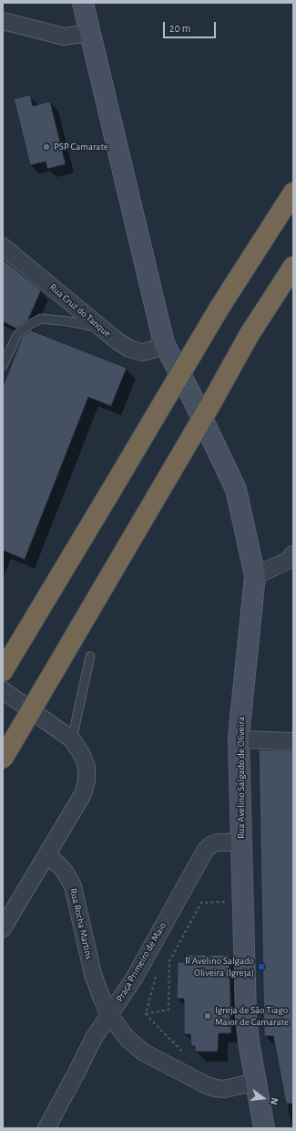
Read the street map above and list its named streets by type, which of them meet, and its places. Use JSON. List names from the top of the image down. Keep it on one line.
{"streets":{"street":["Rua Cruz do Tanque","Rua Avelino Salgado de Oliveira","Rua Rocha Martins","Praça Primeiro de Maio"]},"crossings":[["Rua Cruz do Tanque","Rua Avelino Salgado de Oliveira"],["Rua Avelino Salgado de Oliveira","Praça Primeiro de Maio"],["Rua Rocha Martins","Praça Primeiro de Maio"]],"places":["PSP Camarate","R Avelino Salgado Oliveira (Igreja)","Igreja de São Tiago Maior de Camarate"],"scale_bar":"20 m","north":"right"}
